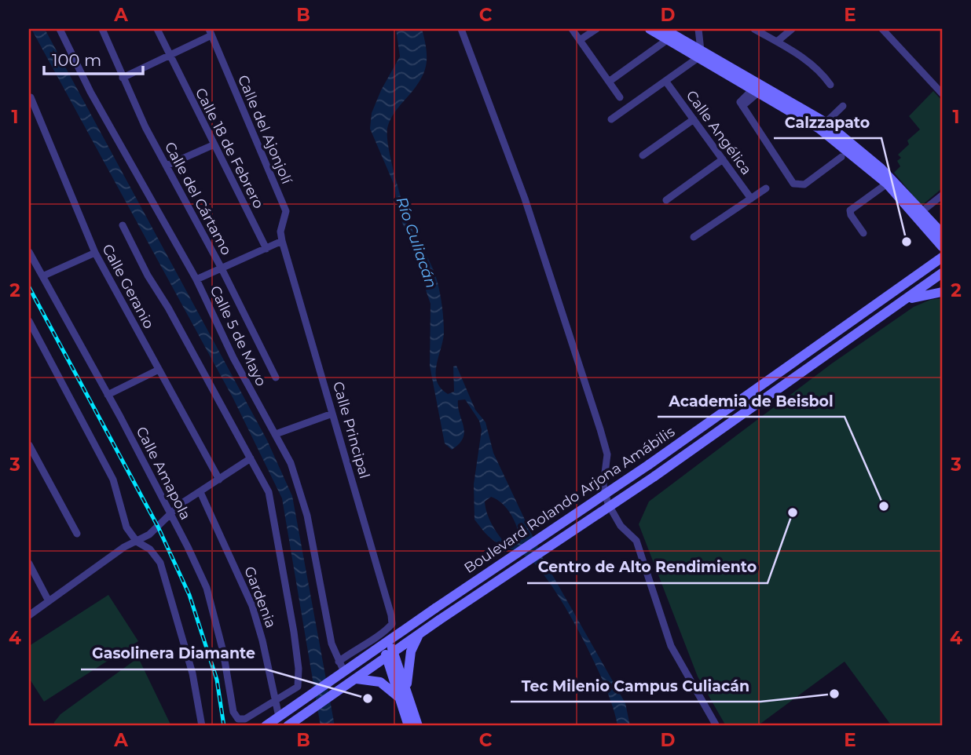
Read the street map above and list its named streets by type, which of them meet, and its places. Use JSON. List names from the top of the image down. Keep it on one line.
{"streets":{"main road":["Boulevard Rolando Arjona Amábilis"],"street":["Calle del Ajonjolí","Calle Angélica","Calle 18 de Febrero","Calle del Cártamo","Calle Geranio","Calle 5 de Mayo","Calle Principal","Calle Amapola","Gardenia"]},"crossings":[["Calle del Ajonjolí","Calle Principal"],["Calle 5 de Mayo","Calle Principal"],["Calle 5 de Mayo","Boulevard Rolando Arjona Amábilis"],["Calle Amapola","Gardenia"],["Boulevard Rolando Arjona Amábilis","Gardenia"]],"water":["Río Culiacán"],"places":["Calzzapato","Academia de Beisbol","Centro de Alto Rendimiento","Tec Milenio Campus Culiacán","Gasolinera Diamante"],"scale_bar":"100 m","grid":{"columns":["A","B","C","D","E"],"rows":["1","2","3","4"]}}
